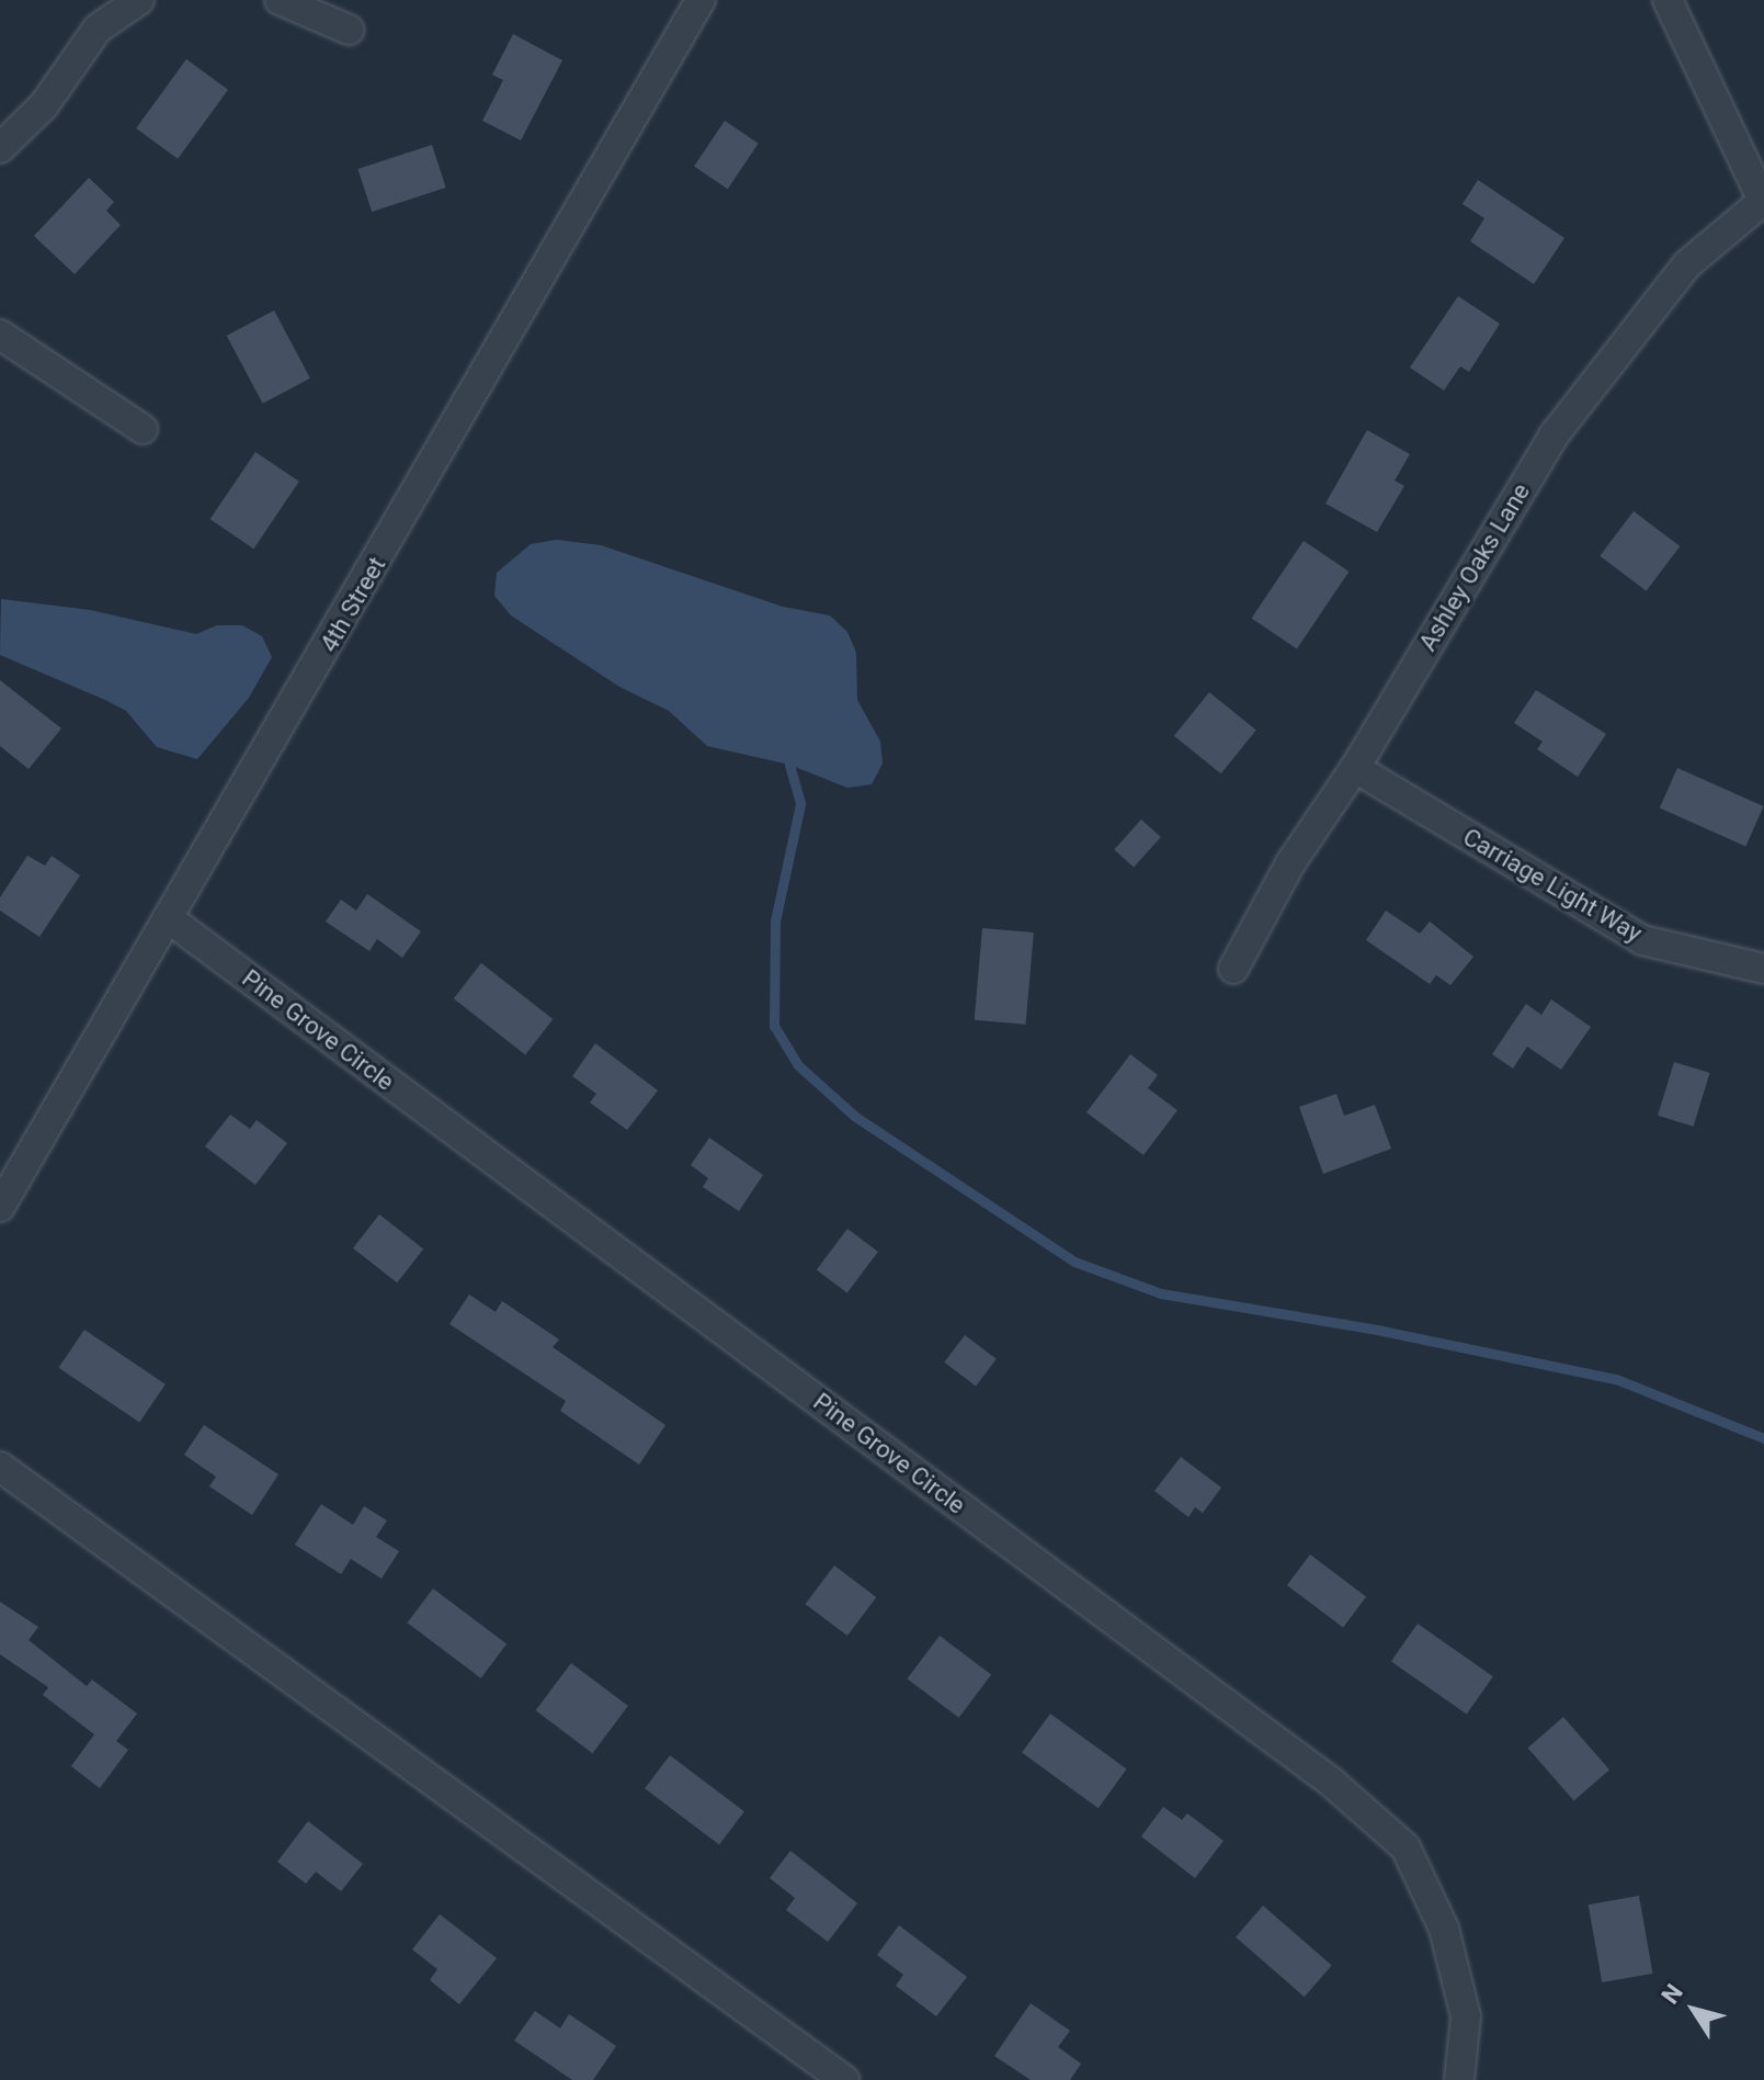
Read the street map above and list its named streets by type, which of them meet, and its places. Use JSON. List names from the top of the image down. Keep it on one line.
{"streets":{"street":["Ashley Oaks Lane","4th Street","Carriage Light Way","Pine Grove Circle"]},"crossings":[["Ashley Oaks Lane","Carriage Light Way"],["4th Street","Pine Grove Circle"]],"north":"top left"}
